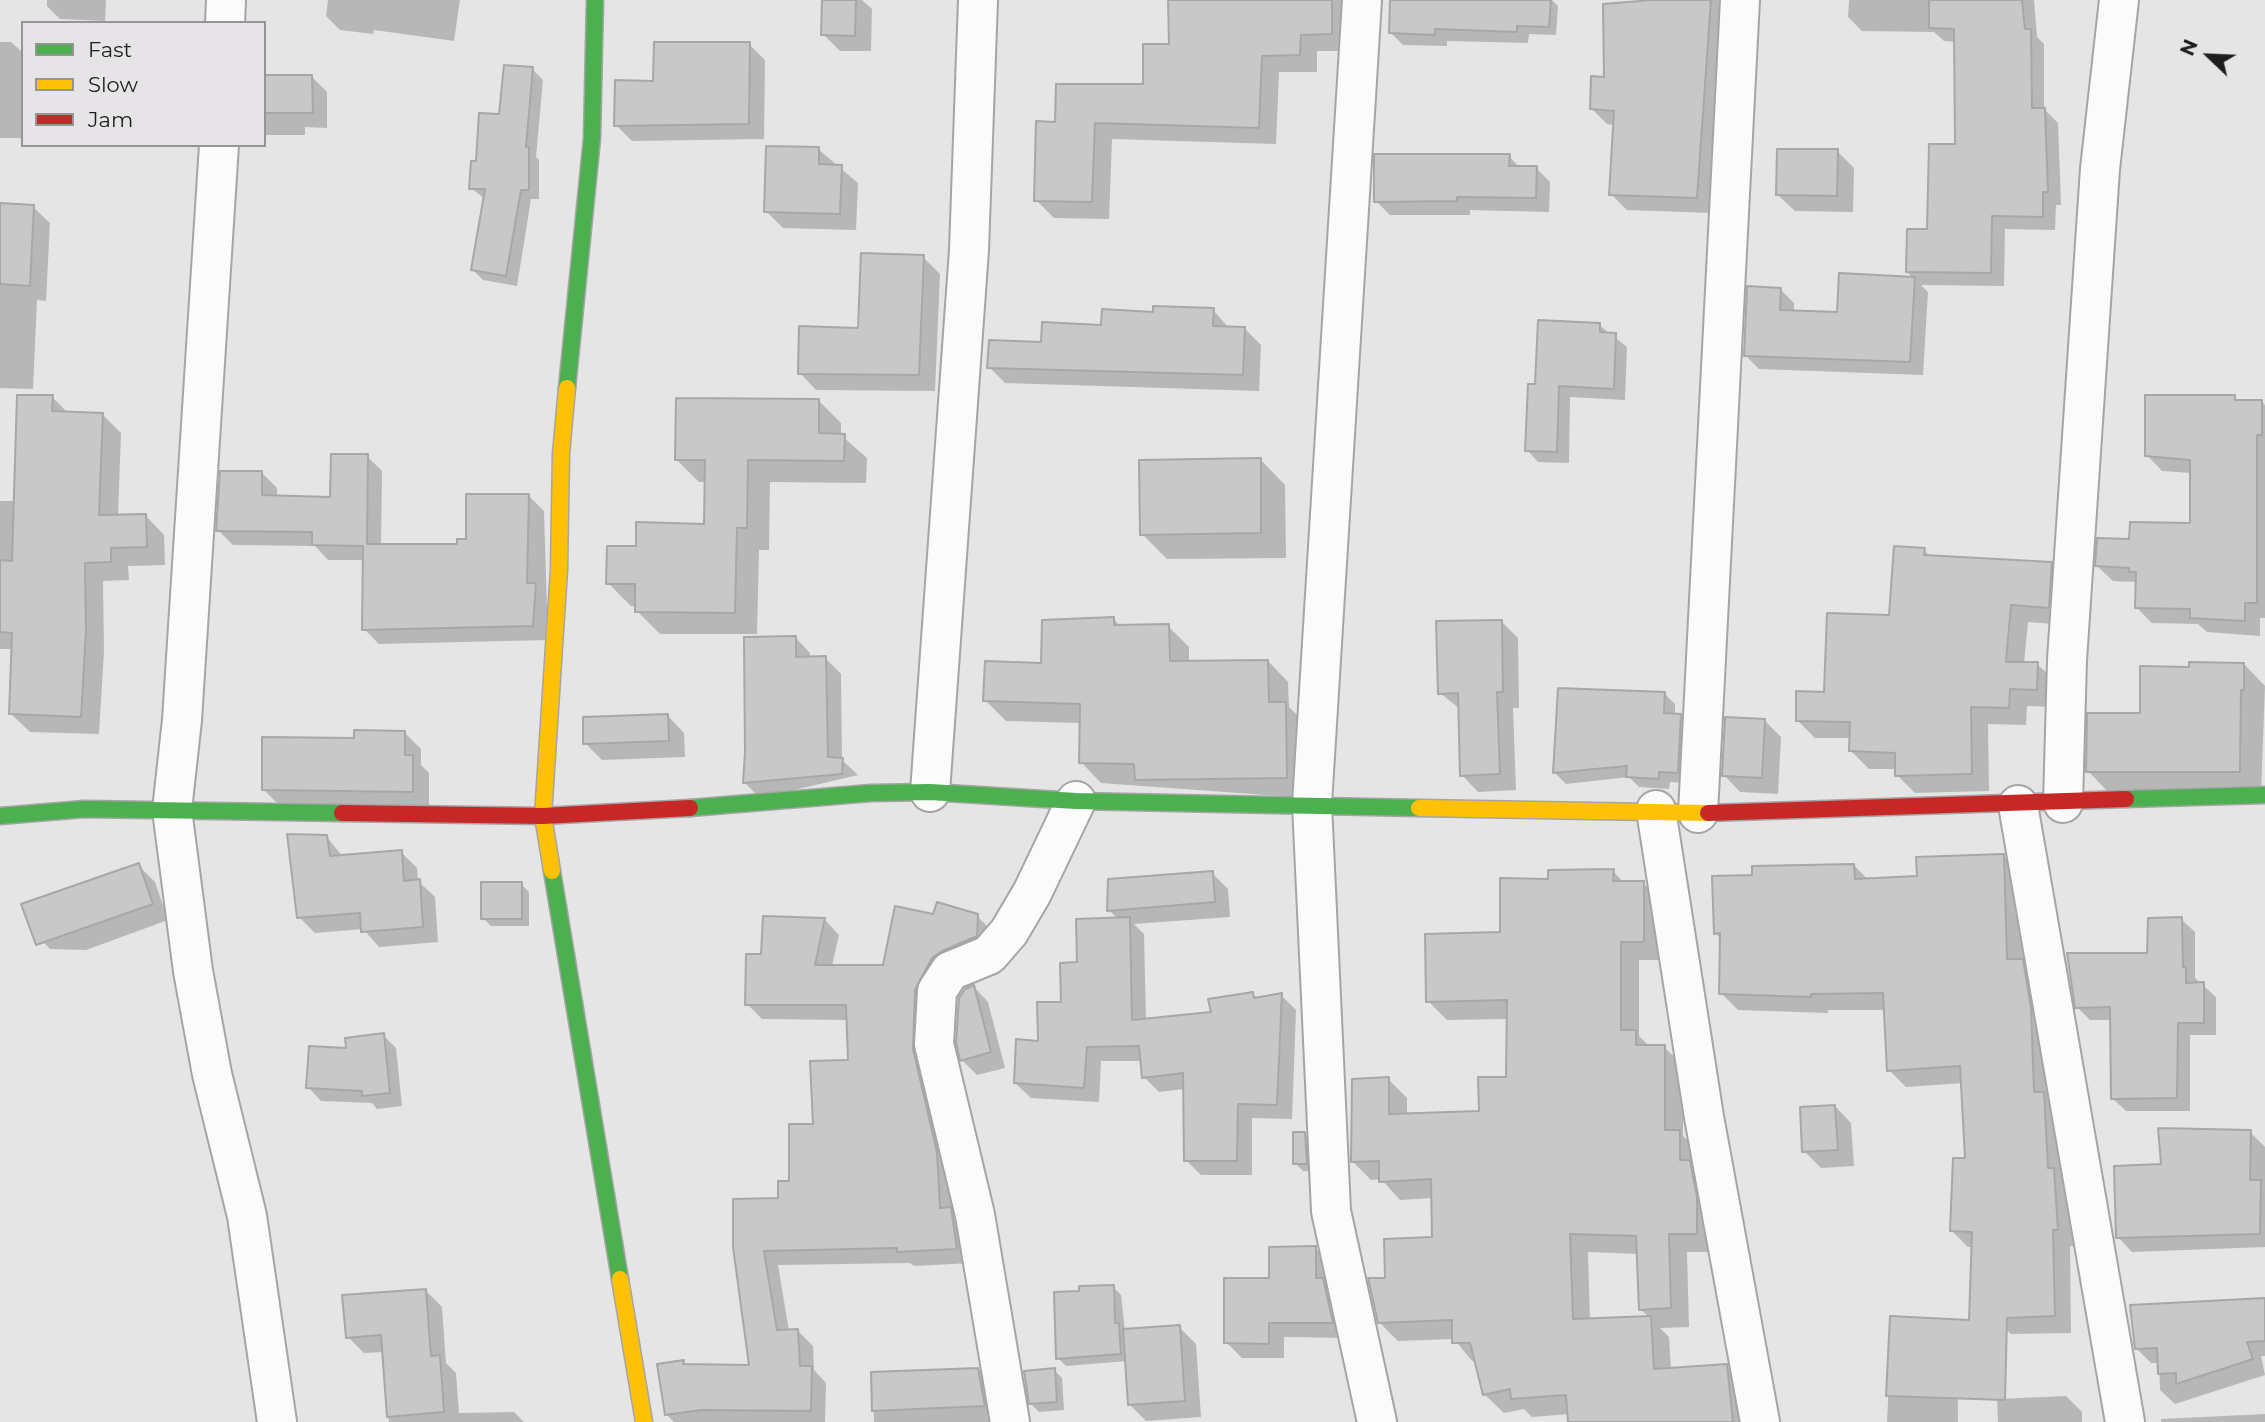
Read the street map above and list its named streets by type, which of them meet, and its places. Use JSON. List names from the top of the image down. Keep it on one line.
{"legend":["Fast","Slow","Jam"],"north":"top left"}
